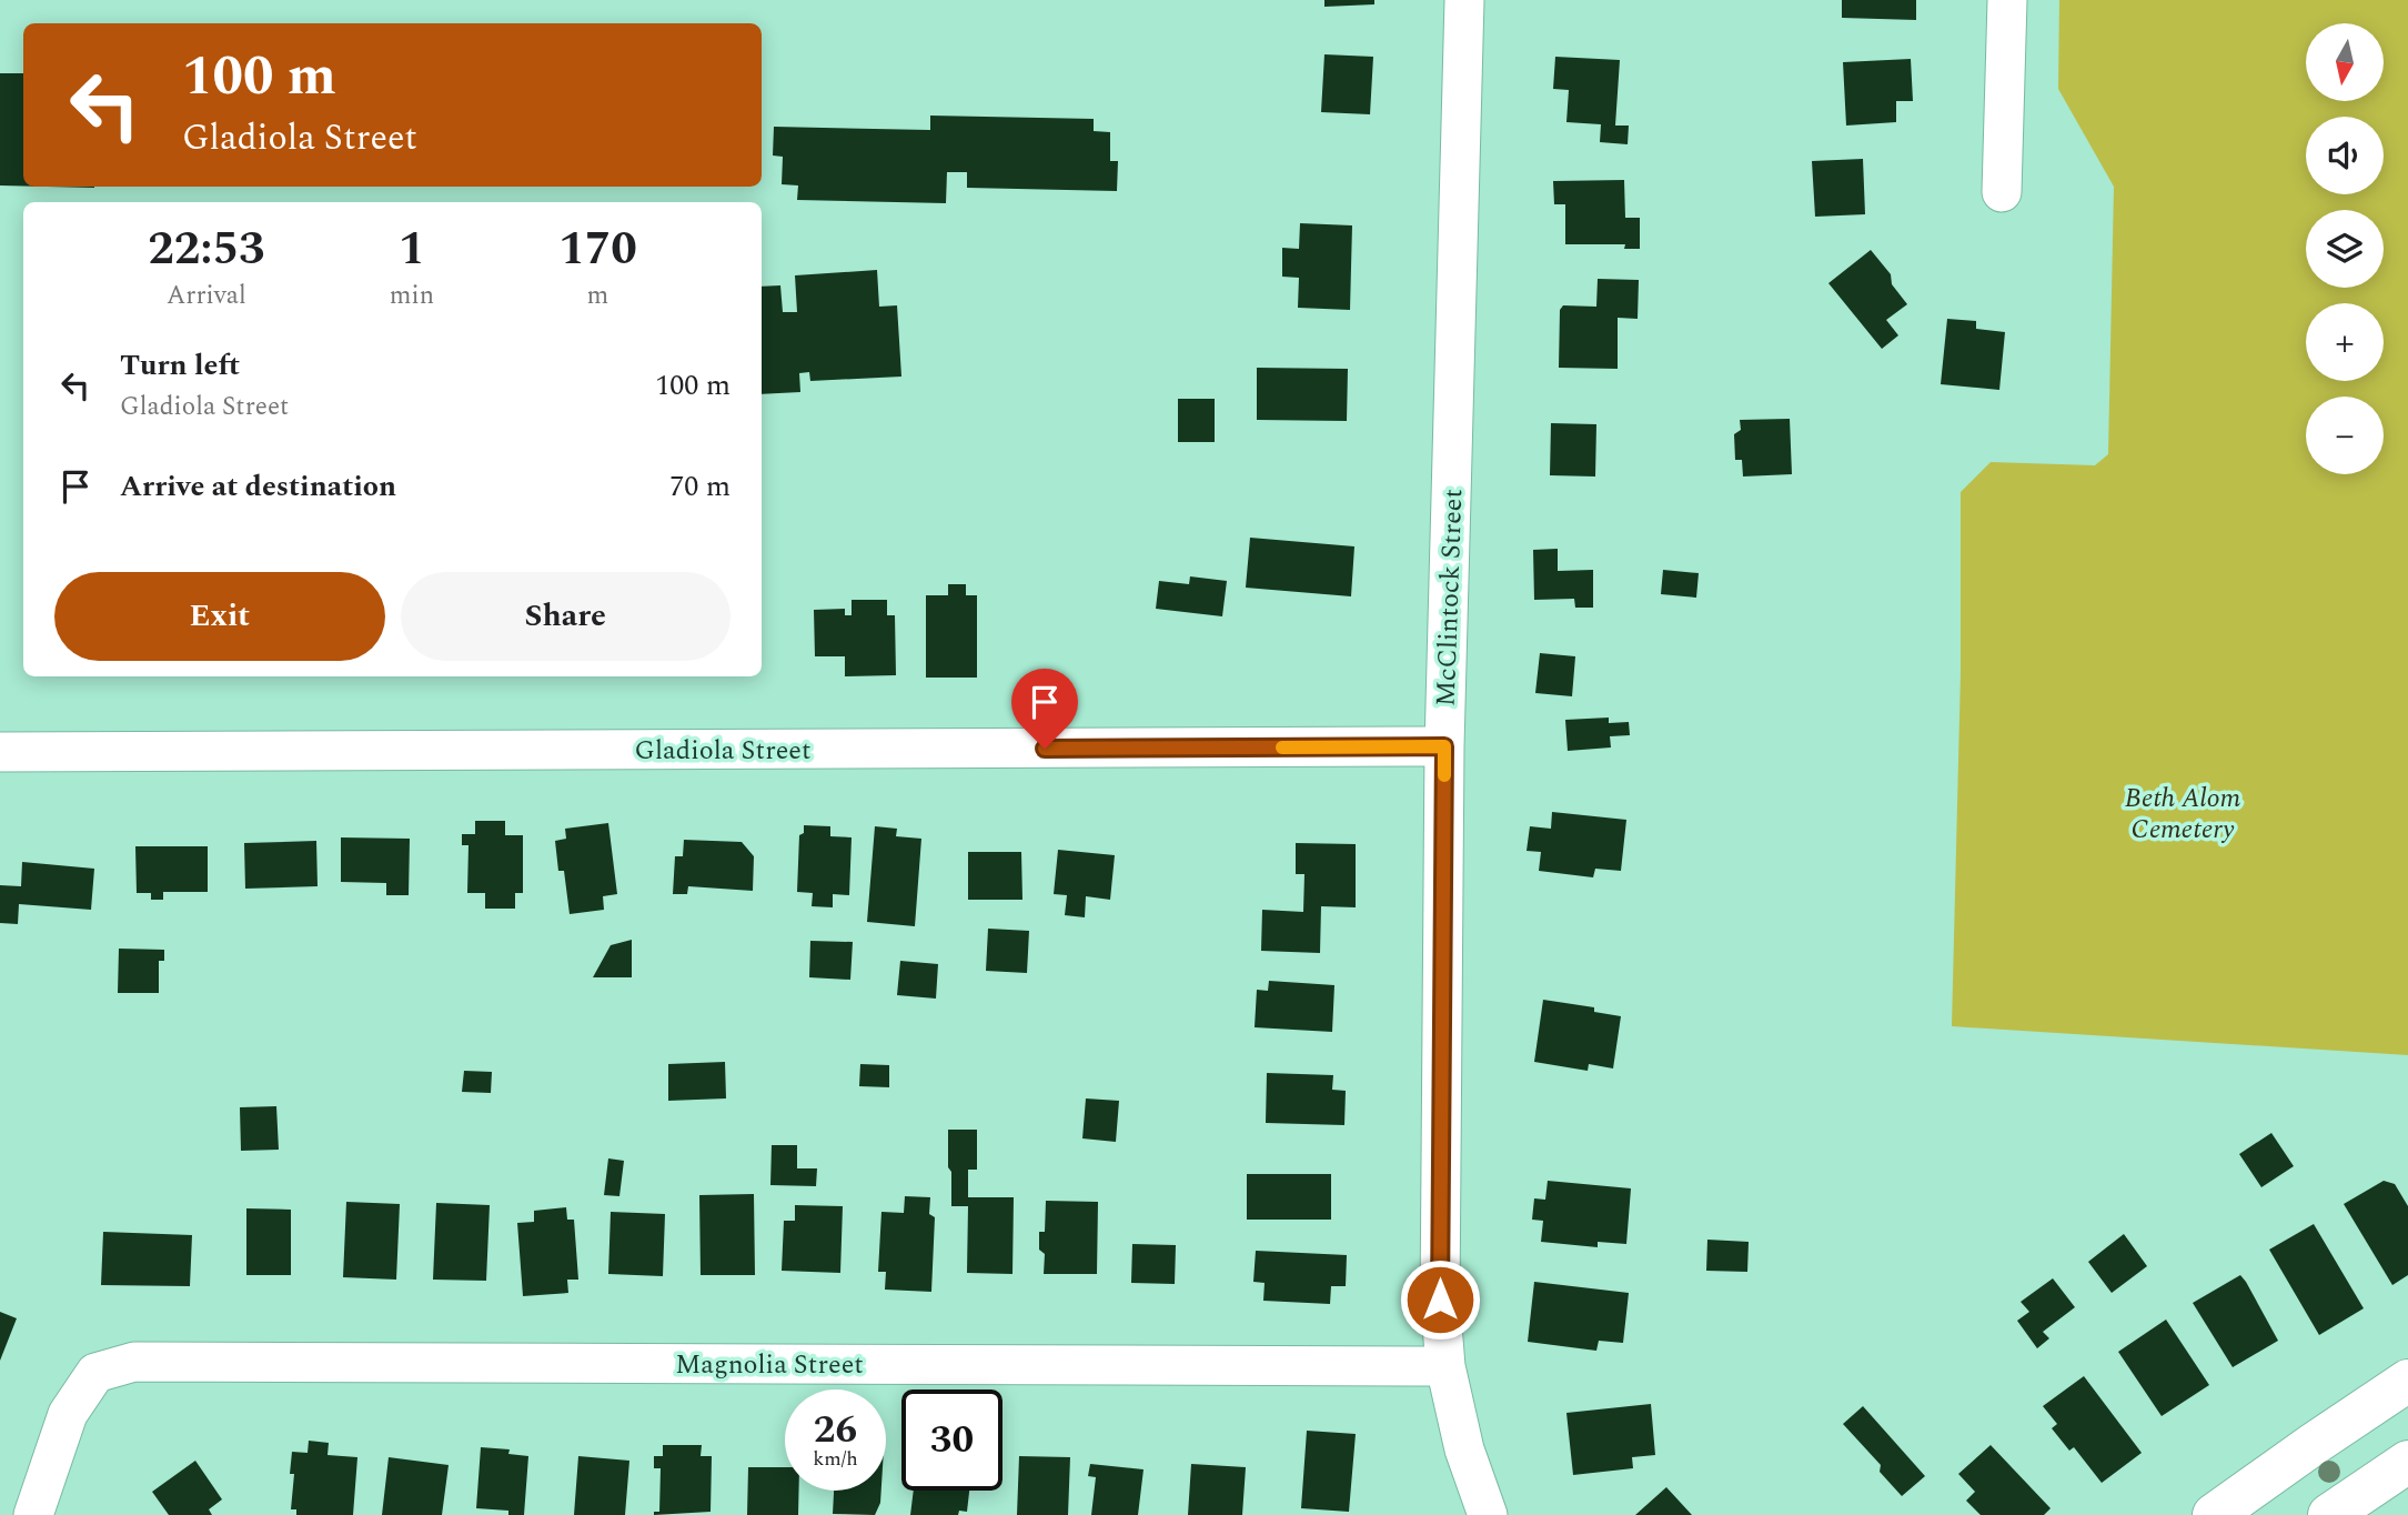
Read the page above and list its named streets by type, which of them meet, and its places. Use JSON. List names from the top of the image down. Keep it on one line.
{"streets":{"street":["McClintock Street","Gladiola Street","Magnolia Street"]},"crossings":[["McClintock Street","Gladiola Street"],["McClintock Street","Magnolia Street"]],"parks":["Beth Alom Cemetery"],"north":"bottom","page":{"map_buttons":["+","−"],"turn":["100 m","Gladiola Street"],"eta":["22:53","Arrival","1","min","170","m"],"list":[{"name":"Turn left","note":"Gladiola Street","value":"100 m"},{"name":"Arrive at destination","value":"70 m"}],"buttons":["Exit","Share"],"speed":"26 km/h","limit":"30"}}
